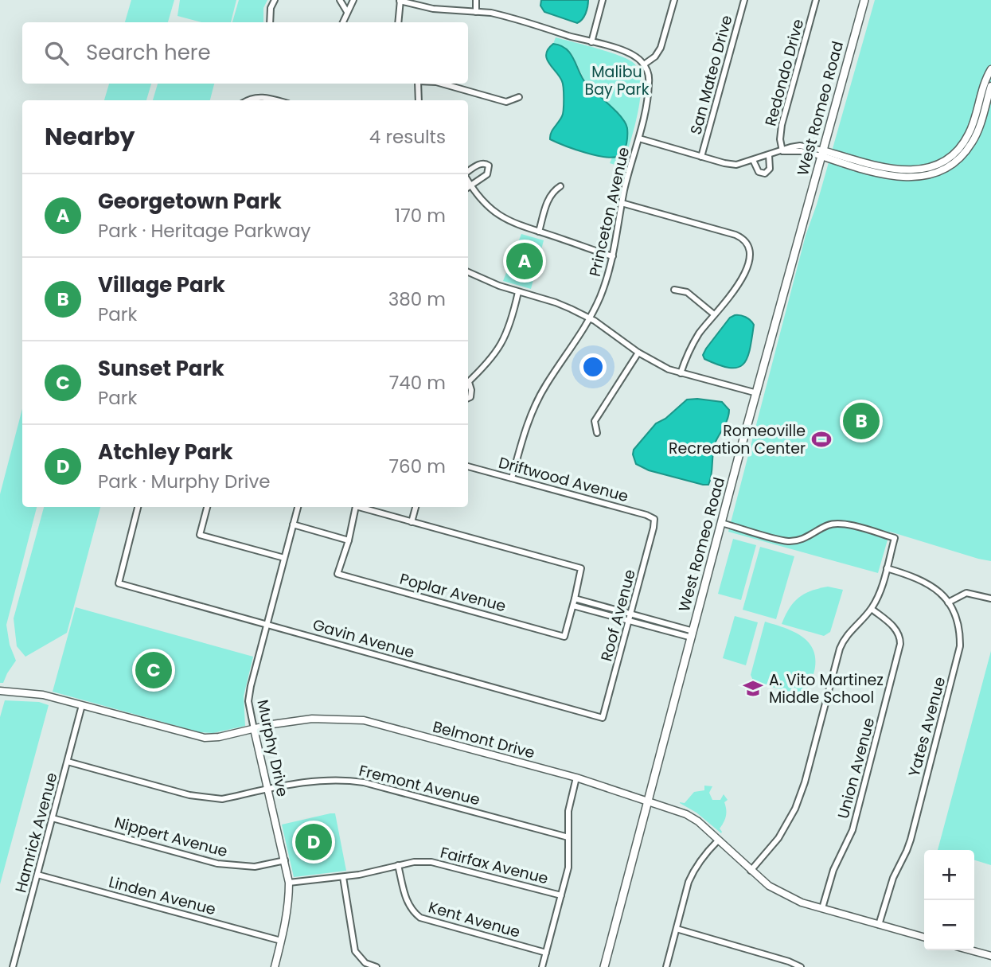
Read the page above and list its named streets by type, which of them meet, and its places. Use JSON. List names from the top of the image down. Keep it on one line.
{"streets":{"main road":["West Romeo Road"],"street":["Redondo Drive","San Mateo Drive","Princeton Avenue","Driftwood Avenue","Poplar Avenue","Roof Avenue","Gavin Avenue","Yates Avenue","Belmont Drive","Murphy Drive","Union Avenue","Fremont Avenue","Hamrick Avenue","Nippert Avenue","Fairfax Avenue","Linden Avenue","Kent Avenue"]},"crossings":[["West Romeo Road","Belmont Drive"],["Princeton Avenue","Driftwood Avenue"],["Driftwood Avenue","Roof Avenue"],["Roof Avenue","Gavin Avenue"],["Gavin Avenue","Murphy Drive"],["Yates Avenue","Belmont Drive"],["Belmont Drive","Murphy Drive"],["Belmont Drive","Union Avenue"],["Belmont Drive","Hamrick Avenue"],["Murphy Drive","Fremont Avenue"],["Murphy Drive","Nippert Avenue"],["Murphy Drive","Fairfax Avenue"],["Murphy Drive","Linden Avenue"],["Fremont Avenue","Hamrick Avenue"],["Hamrick Avenue","Nippert Avenue"],["Hamrick Avenue","Linden Avenue"],["Fairfax Avenue","Kent Avenue"]],"parks":["Malibu Bay Park"],"places":{"sports":["Romeoville Recreation Center"],"school or university":["A. Vito Martinez Middle School"]},"page":{"search":"Search here","heading":["Nearby","4 results"],"list":[{"mark":"A","name":"Georgetown Park","note":"Park · Heritage Parkway","value":"170 m"},{"mark":"B","name":"Village Park","note":"Park","value":"380 m"},{"mark":"C","name":"Sunset Park","note":"Park","value":"740 m"},{"mark":"D","name":"Atchley Park","note":"Park · Murphy Drive","value":"760 m"}],"pins":["A","B","C","D"],"map_buttons":["+","−"]}}
